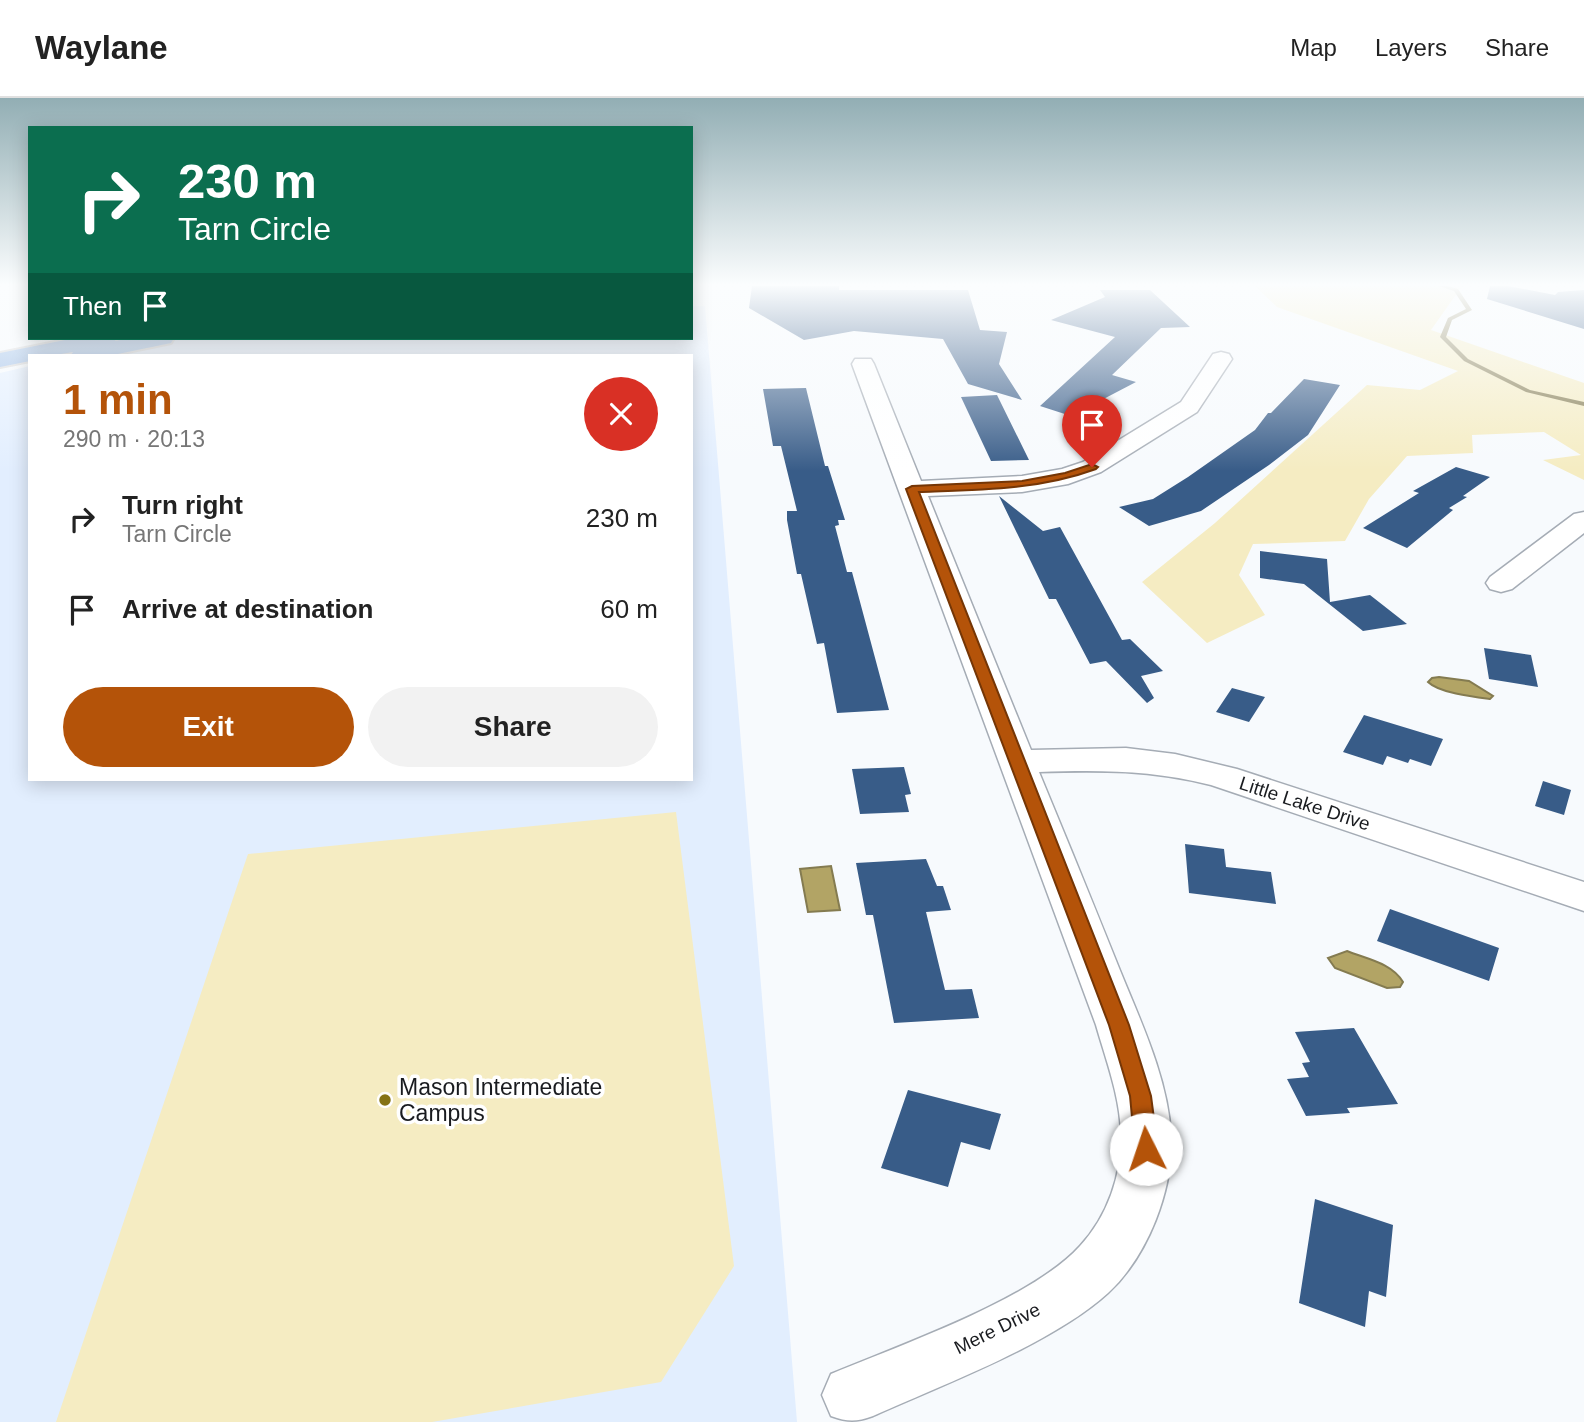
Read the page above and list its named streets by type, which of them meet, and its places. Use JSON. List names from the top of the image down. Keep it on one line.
{"streets":{"street":["Little Lake Drive","Mere Drive"]},"crossings":[["Little Lake Drive","Mere Drive"]],"places":["Mason Intermediate Campus"],"page":{"header":"Waylane","nav":["Map","Layers","Share"],"turn":["230 m","Tarn Circle"],"then":"Then","heading":["1 min","290 m · 20:13"],"list":[{"name":"Turn right","note":"Tarn Circle","value":"230 m"},{"name":"Arrive at destination","value":"60 m"}],"buttons":["Exit","Share"]}}
